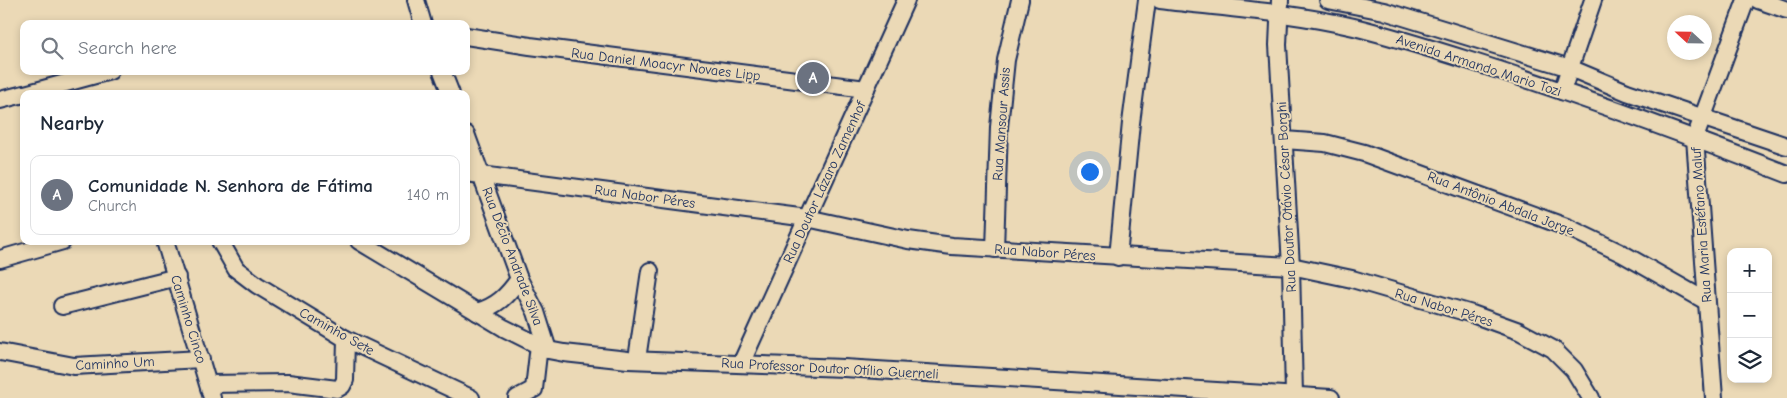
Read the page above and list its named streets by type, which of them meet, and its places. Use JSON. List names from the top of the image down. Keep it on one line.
{"streets":{"street":["Rua Daniel Moacyr Novaes Lipp","Avenida Armando Mario Tozi","Rua Mansour Assis","Rua Doutor Lázaro Zamenhof","Rua Nabor Péres","Rua Doutor Otávio César Borghi","Rua Antônio Abdala Jorge","Rua Maria Estéfano Maluf","Rua Décio Andrade Silva","Caminho Cinco","Caminho Sete","Caminho Um","Rua Professor Doutor Otílio Guerneli"]},"crossings":[["Rua Daniel Moacyr Novaes Lipp","Rua Doutor Lázaro Zamenhof"],["Avenida Armando Mario Tozi","Rua Doutor Otávio César Borghi"],["Avenida Armando Mario Tozi","Rua Maria Estéfano Maluf"],["Rua Mansour Assis","Rua Nabor Péres"],["Rua Doutor Lázaro Zamenhof","Rua Nabor Péres"],["Rua Doutor Lázaro Zamenhof","Rua Professor Doutor Otílio Guerneli"],["Rua Nabor Péres","Rua Doutor Otávio César Borghi"],["Rua Nabor Péres","Rua Décio Andrade Silva"],["Rua Doutor Otávio César Borghi","Rua Antônio Abdala Jorge"],["Rua Doutor Otávio César Borghi","Rua Professor Doutor Otílio Guerneli"],["Rua Antônio Abdala Jorge","Rua Maria Estéfano Maluf"],["Rua Décio Andrade Silva","Rua Professor Doutor Otílio Guerneli"],["Caminho Cinco","Caminho Um"]],"north":"left","page":{"search":"Search here","pins":"A","heading":"Nearby","list":[{"mark":"A","name":"Comunidade N. Senhora de Fátima","note":"Church","value":"140 m"}],"map_buttons":["+","−"]}}
